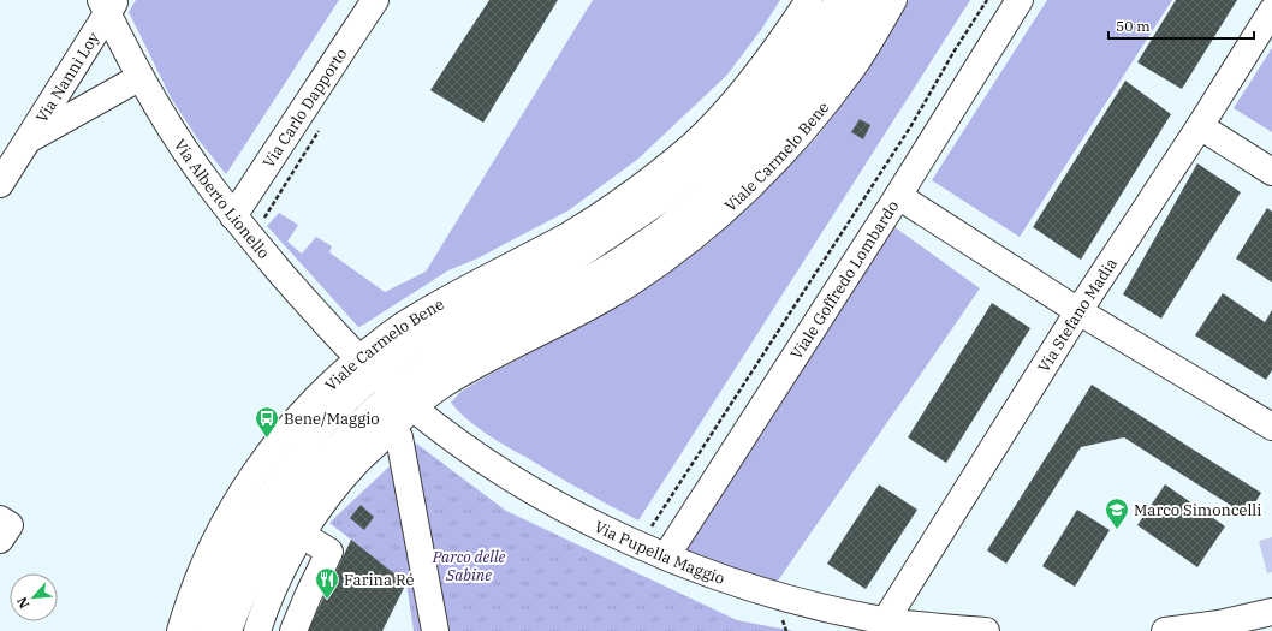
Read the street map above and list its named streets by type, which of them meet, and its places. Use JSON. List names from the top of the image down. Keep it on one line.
{"streets":{"street":["Via Nanni Loy","Via Carlo Dapporto","Viale Carmelo Bene","Via Alberto Lionello","Viale Goffredo Lombardo","Via Stefano Madia","Via Pupella Maggio"]},"crossings":[["Via Nanni Loy","Via Alberto Lionello"],["Via Carlo Dapporto","Via Alberto Lionello"],["Viale Carmelo Bene","Via Alberto Lionello"],["Viale Carmelo Bene","Via Pupella Maggio"],["Via Alberto Lionello","Via Pupella Maggio"],["Viale Goffredo Lombardo","Via Pupella Maggio"],["Via Stefano Madia","Via Pupella Maggio"]],"parks":["Parco delle Sabine"],"places":{"bus stop":["Bene/Maggio"],"school or university":["Marco Simoncelli"],"restaurant":["Farina Ré"]},"scale_bar":"50 m","north":"bottom left"}
